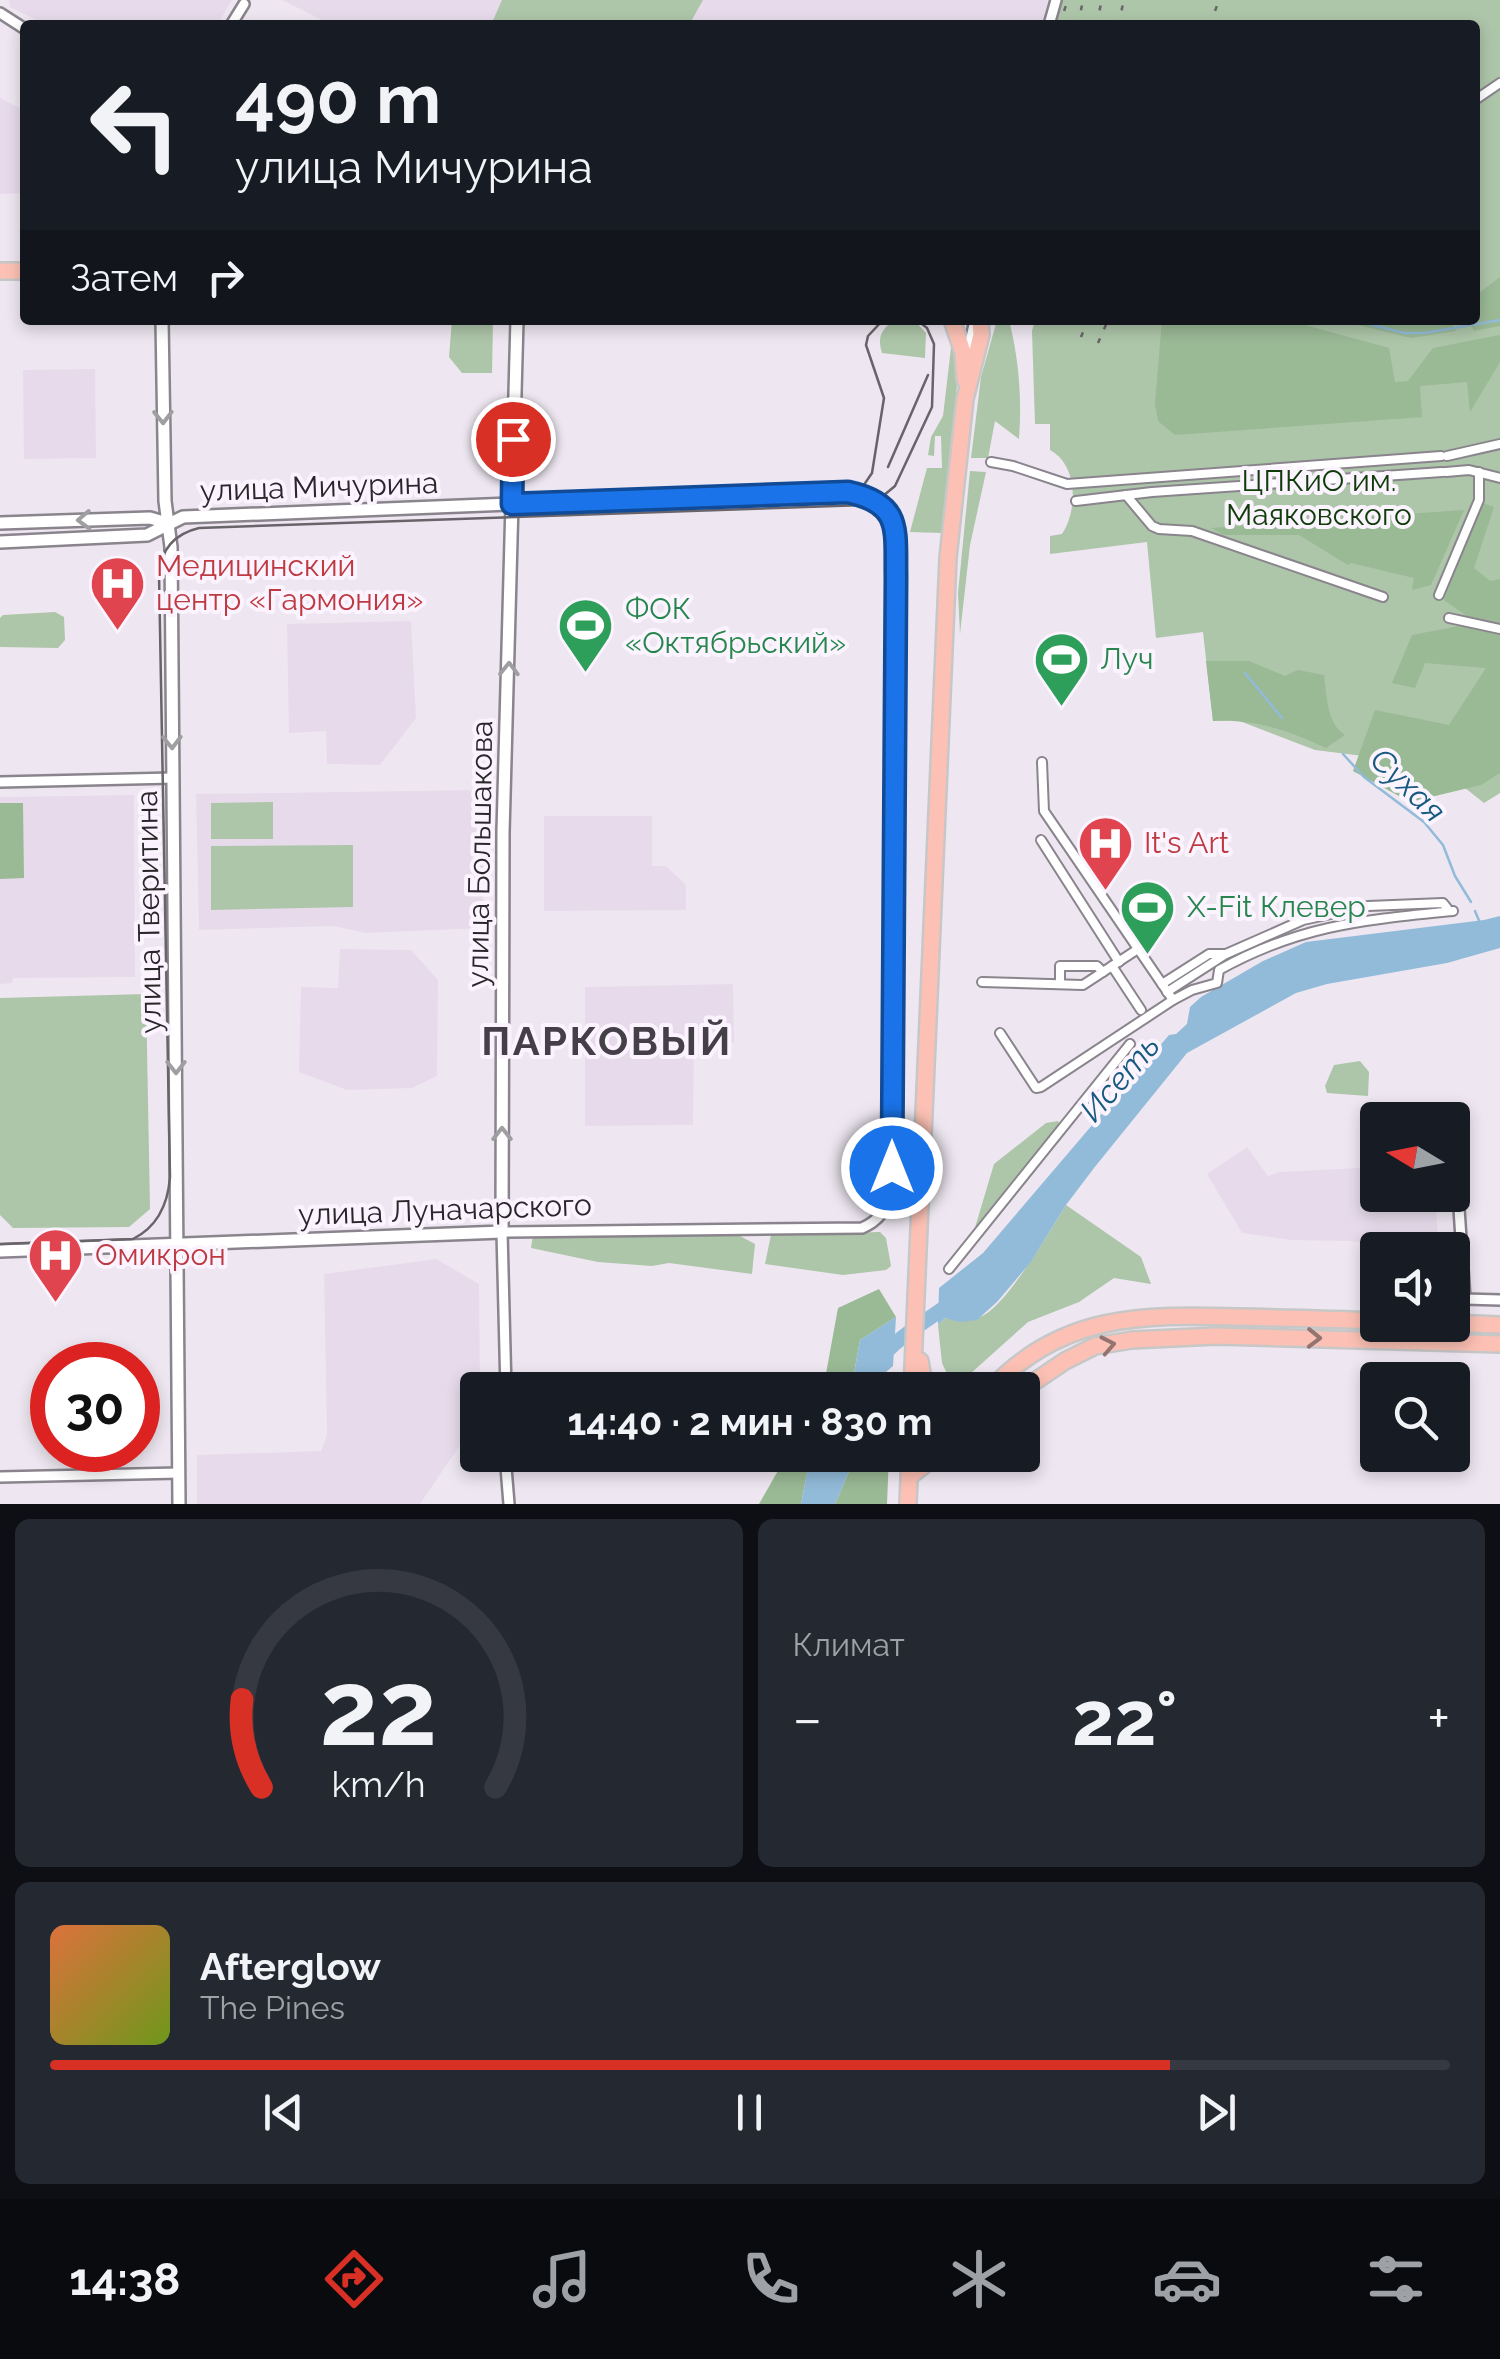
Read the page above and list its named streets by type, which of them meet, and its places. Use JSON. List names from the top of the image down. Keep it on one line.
{"streets":{"street":["улица Мичурина","улица Большакова","улица Тверитина","улица Луначарского"]},"crossings":[["улица Мичурина","улица Большакова"],["улица Мичурина","улица Тверитина"],["улица Мичурина","улица Луначарского"],["улица Большакова","улица Луначарского"],["улица Тверитина","улица Луначарского"]],"one_way":["улица Большакова","улица Тверитина"],"districts":["ПАРКОВЫЙ"],"water":["Сухая","Исеть"],"parks":["ЦПКиО им. Маяковского"],"places":{"hospital":["Медицинский центр «Гармония»","It's Art","Омикрон"],"sports":["ФОК «Октябрьский»","Луч","X-Fit Клевер"]},"north":"left","page":{"turn":["490 m","улица Мичурина"],"then":"Затем","limit":"30","trip":"14:40 · 2 мин · 830 m","tile":"Климат","heat":["−","22°","+"],"song":["Afterglow","The Pines"],"tabs":"14:38","gauge":["22","km/h"]}}
